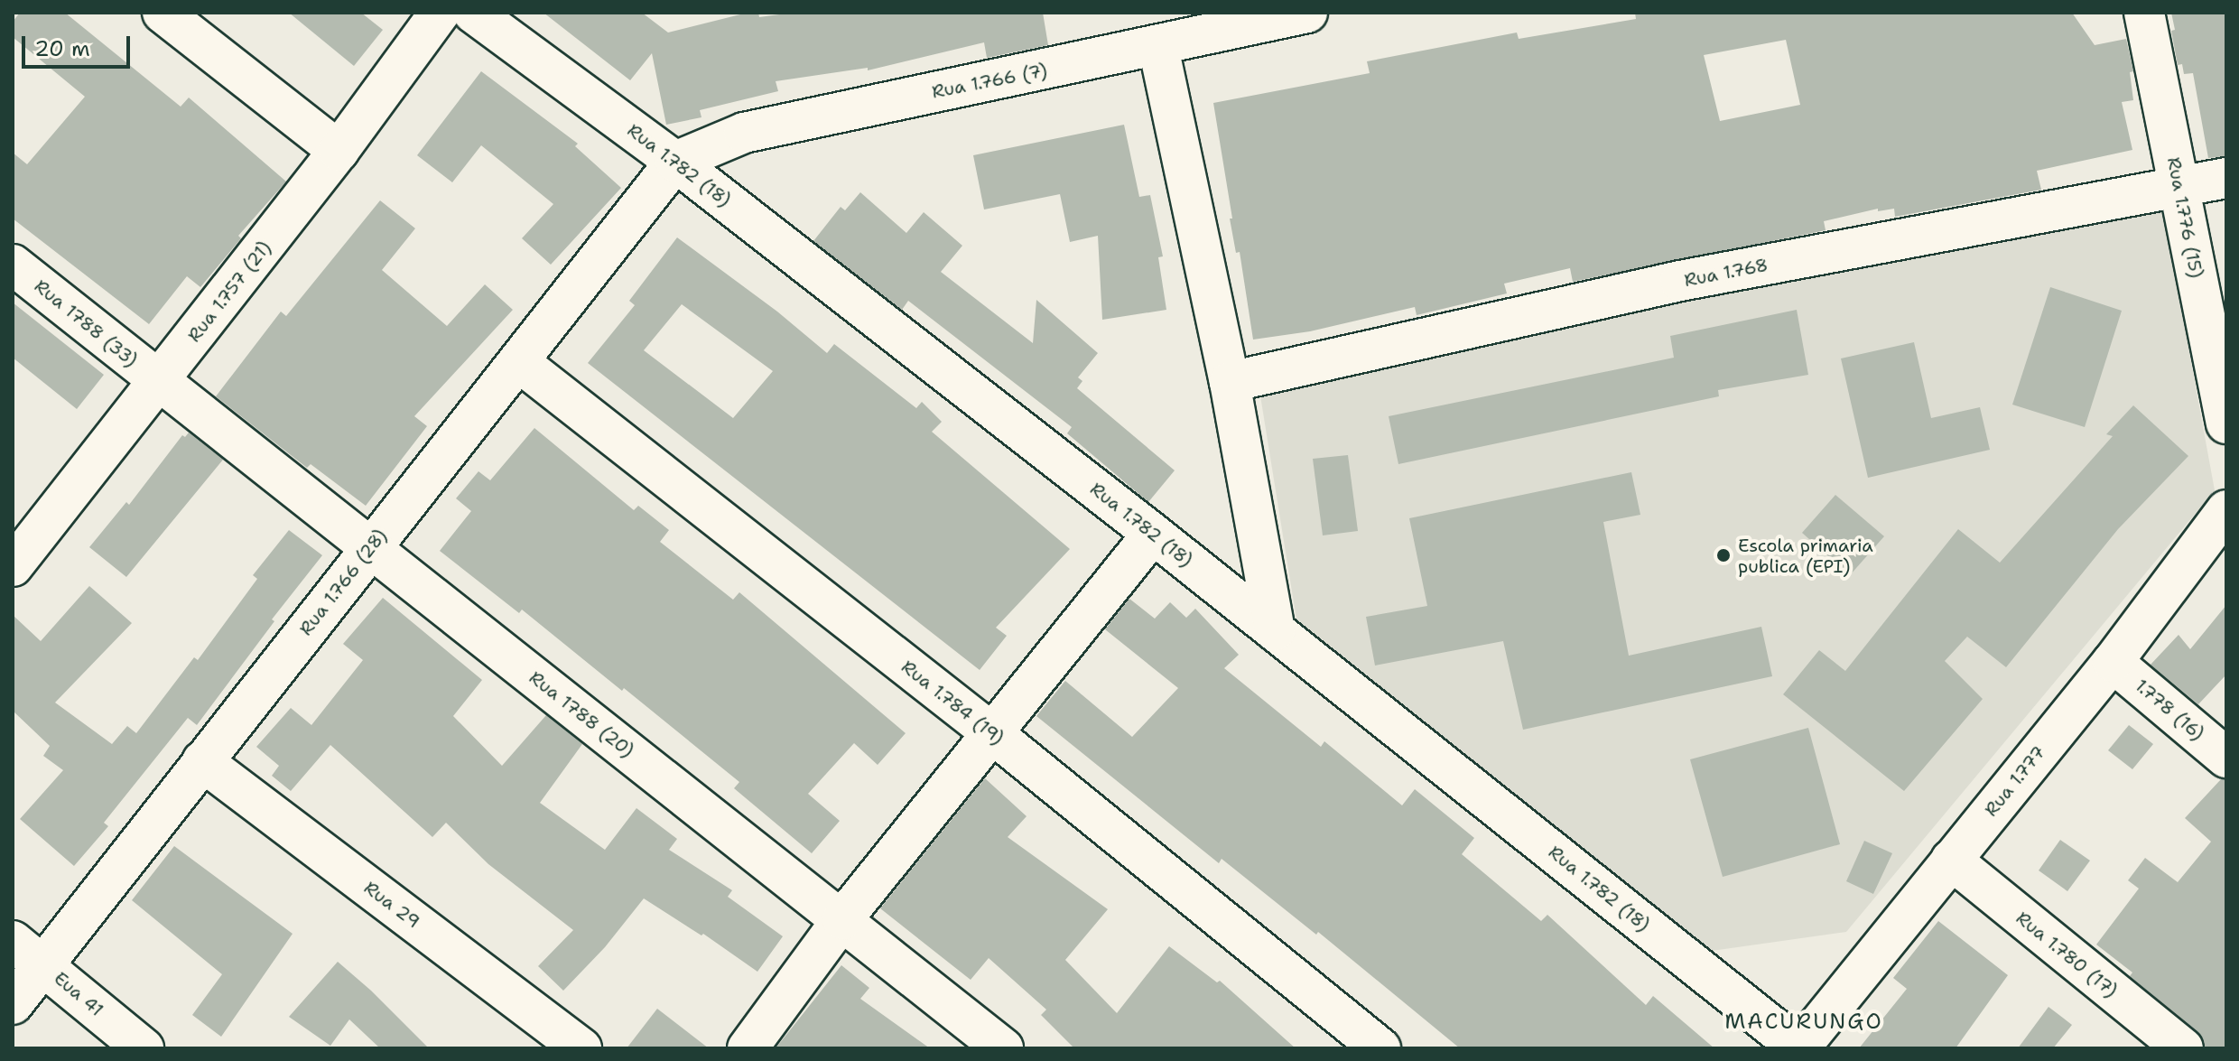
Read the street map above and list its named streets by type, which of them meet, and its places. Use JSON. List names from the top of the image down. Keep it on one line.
{"streets":{"street":["Rua 1.766 (7)","Rua 1.782 (18)","Rua 1.776 (15)","Rua 1.768","Rua 1.757 (21)","Rua 1788 (33)","Rua 1.766 (28)","Rua 1.784 (19)","1.778 (16)","Rua 1788 (20)","Rua 1.777","Rua 29","Rua 1.780 (17)","Eua 41"]},"crossings":[["Rua 1.766 (7)","Rua 1.782 (18)"],["Rua 1.766 (7)","Rua 1.766 (28)"],["Rua 1.782 (18)","Rua 1.766 (28)"],["Rua 1.782 (18)","Rua 1.777"],["Rua 1.776 (15)","Rua 1.768"],["Rua 1.757 (21)","Rua 1788 (33)"],["Rua 1.757 (21)","Rua 1788 (20)"],["Rua 1788 (33)","Rua 1788 (20)"],["Rua 1.766 (28)","Rua 1.784 (19)"],["Rua 1.766 (28)","Rua 1788 (20)"],["Rua 1.766 (28)","Rua 29"],["Rua 1.766 (28)","Eua 41"],["1.778 (16)","Rua 1.777"],["Rua 1.777","Rua 1.780 (17)"]],"districts":["MACURUNGO"],"places":["Escola primaria publica (EPI)"],"scale_bar":"20 m"}
